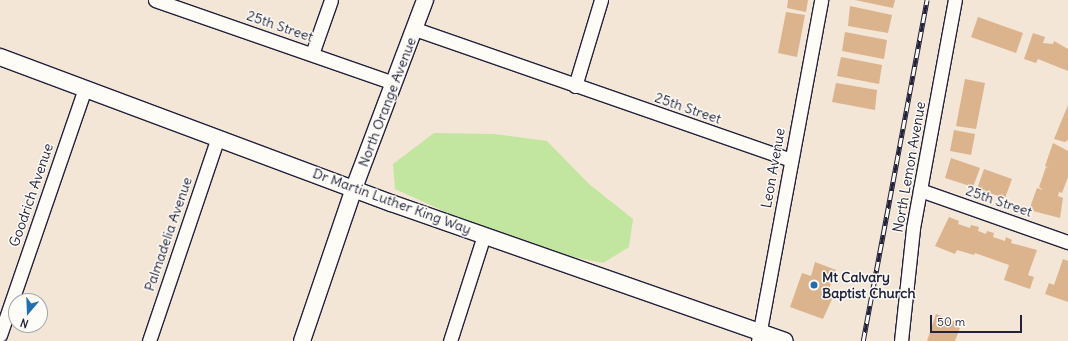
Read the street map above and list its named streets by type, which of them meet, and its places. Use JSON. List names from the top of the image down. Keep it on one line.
{"streets":{"street":["25th Street","North Orange Avenue","North Lemon Avenue","Leon Avenue","Goodrich Avenue","Dr Martin Luther King Way","Palmadelia Avenue"]},"crossings":[["25th Street","North Orange Avenue"],["25th Street","North Lemon Avenue"],["25th Street","Leon Avenue"],["North Orange Avenue","Dr Martin Luther King Way"],["Leon Avenue","Dr Martin Luther King Way"],["Goodrich Avenue","Dr Martin Luther King Way"],["Dr Martin Luther King Way","Palmadelia Avenue"]],"places":["Mt Calvary Baptist Church"],"scale_bar":"50 m","north":"bottom"}
